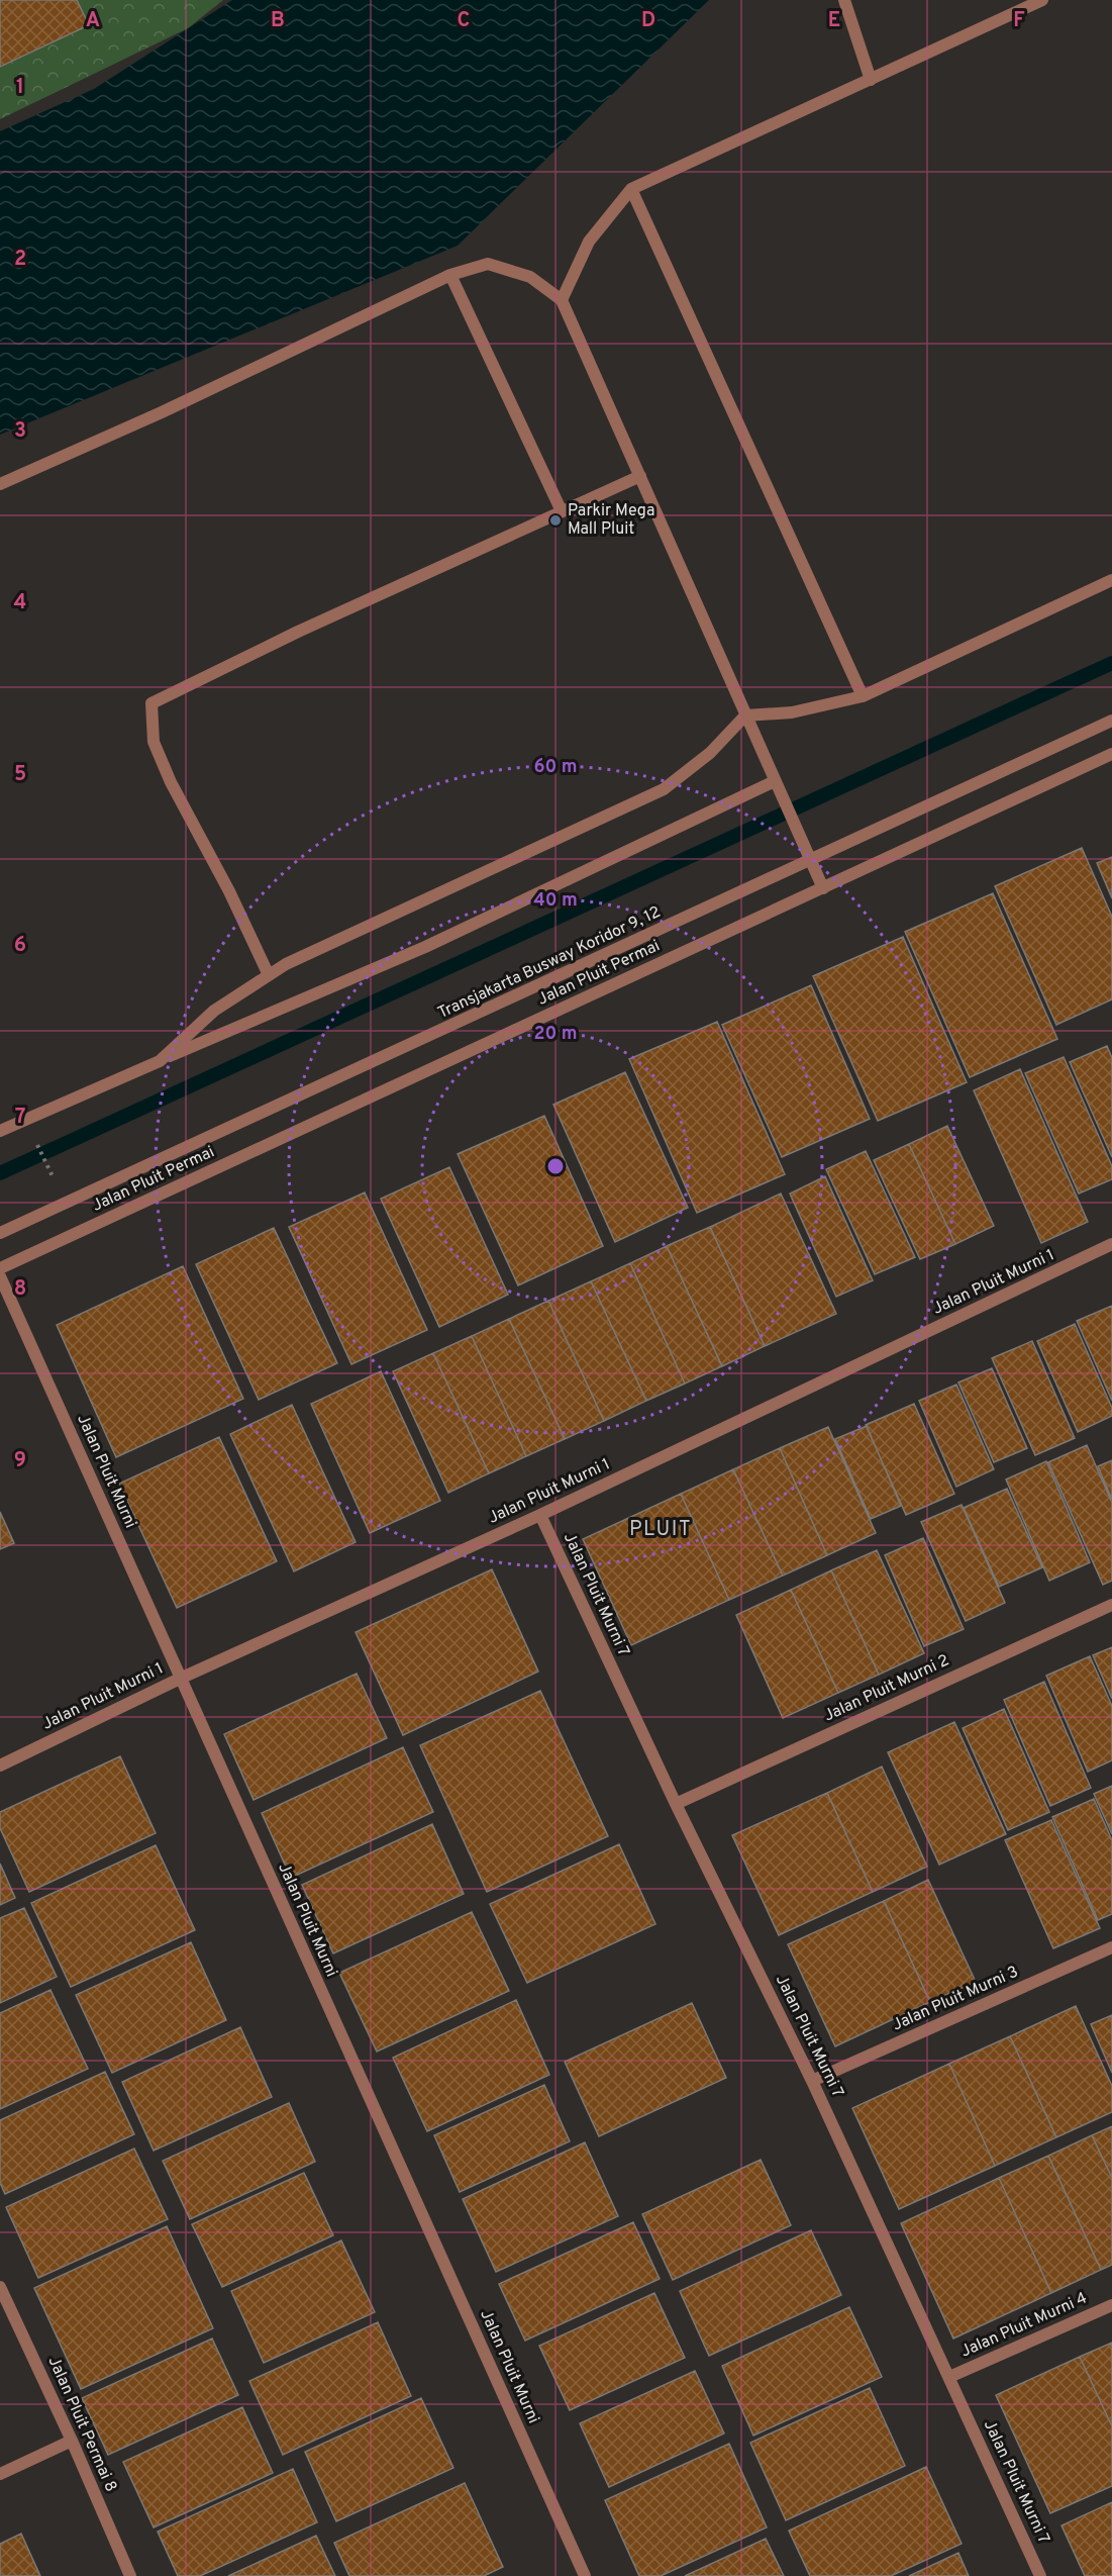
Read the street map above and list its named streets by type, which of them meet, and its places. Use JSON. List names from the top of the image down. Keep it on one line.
{"streets":{"street":["Transjakarta Busway Koridor 9, 12","Jalan Pluit Permai","Jalan Pluit Murni 1","Jalan Pluit Murni","Jalan Pluit Murni 7","Jalan Pluit Murni 2","Jalan Pluit Murni 3","Jalan Pluit Murni 4","Jalan Pluit Permai 8"]},"crossings":[["Jalan Pluit Murni 1","Jalan Pluit Murni"],["Jalan Pluit Murni 1","Jalan Pluit Murni 7"],["Jalan Pluit Murni 7","Jalan Pluit Murni 2"],["Jalan Pluit Murni 7","Jalan Pluit Murni 3"],["Jalan Pluit Murni 7","Jalan Pluit Murni 4"]],"districts":["PLUIT"],"places":["Parkir Mega Mall Pluit"],"grid":{"columns":["A","B","C","D","E","F"],"rows":["1","2","3","4","5","6","7","8","9"]},"rings":["60 m","40 m","20 m"]}
